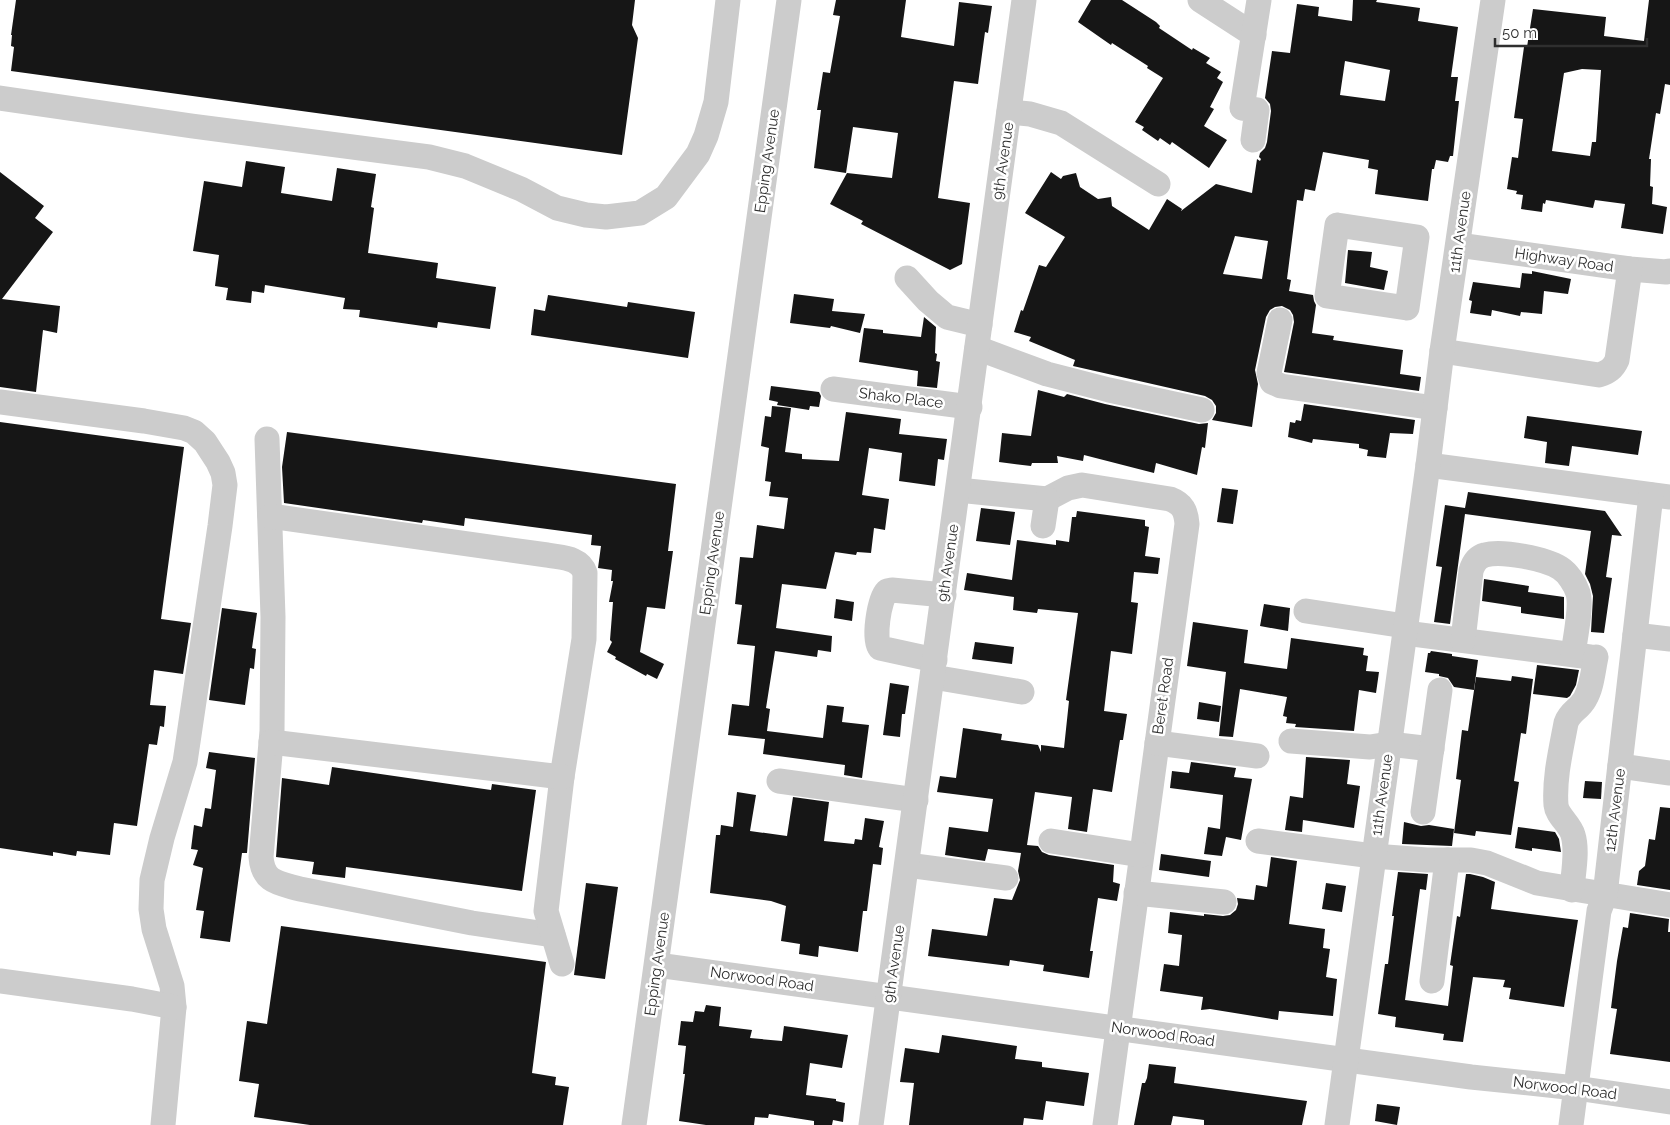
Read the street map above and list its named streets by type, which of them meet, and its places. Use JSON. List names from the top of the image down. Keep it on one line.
{"streets":{"street":["Epping Avenue","9th Avenue","11th Avenue","Highway Road","Shako Place","Beret Road","12th Avenue","Norwood Road"]},"crossings":[["Epping Avenue","Norwood Road"],["9th Avenue","Shako Place"],["9th Avenue","Norwood Road"],["11th Avenue","Highway Road"],["11th Avenue","Norwood Road"],["Beret Road","Norwood Road"],["12th Avenue","Norwood Road"]],"scale_bar":"50 m"}
